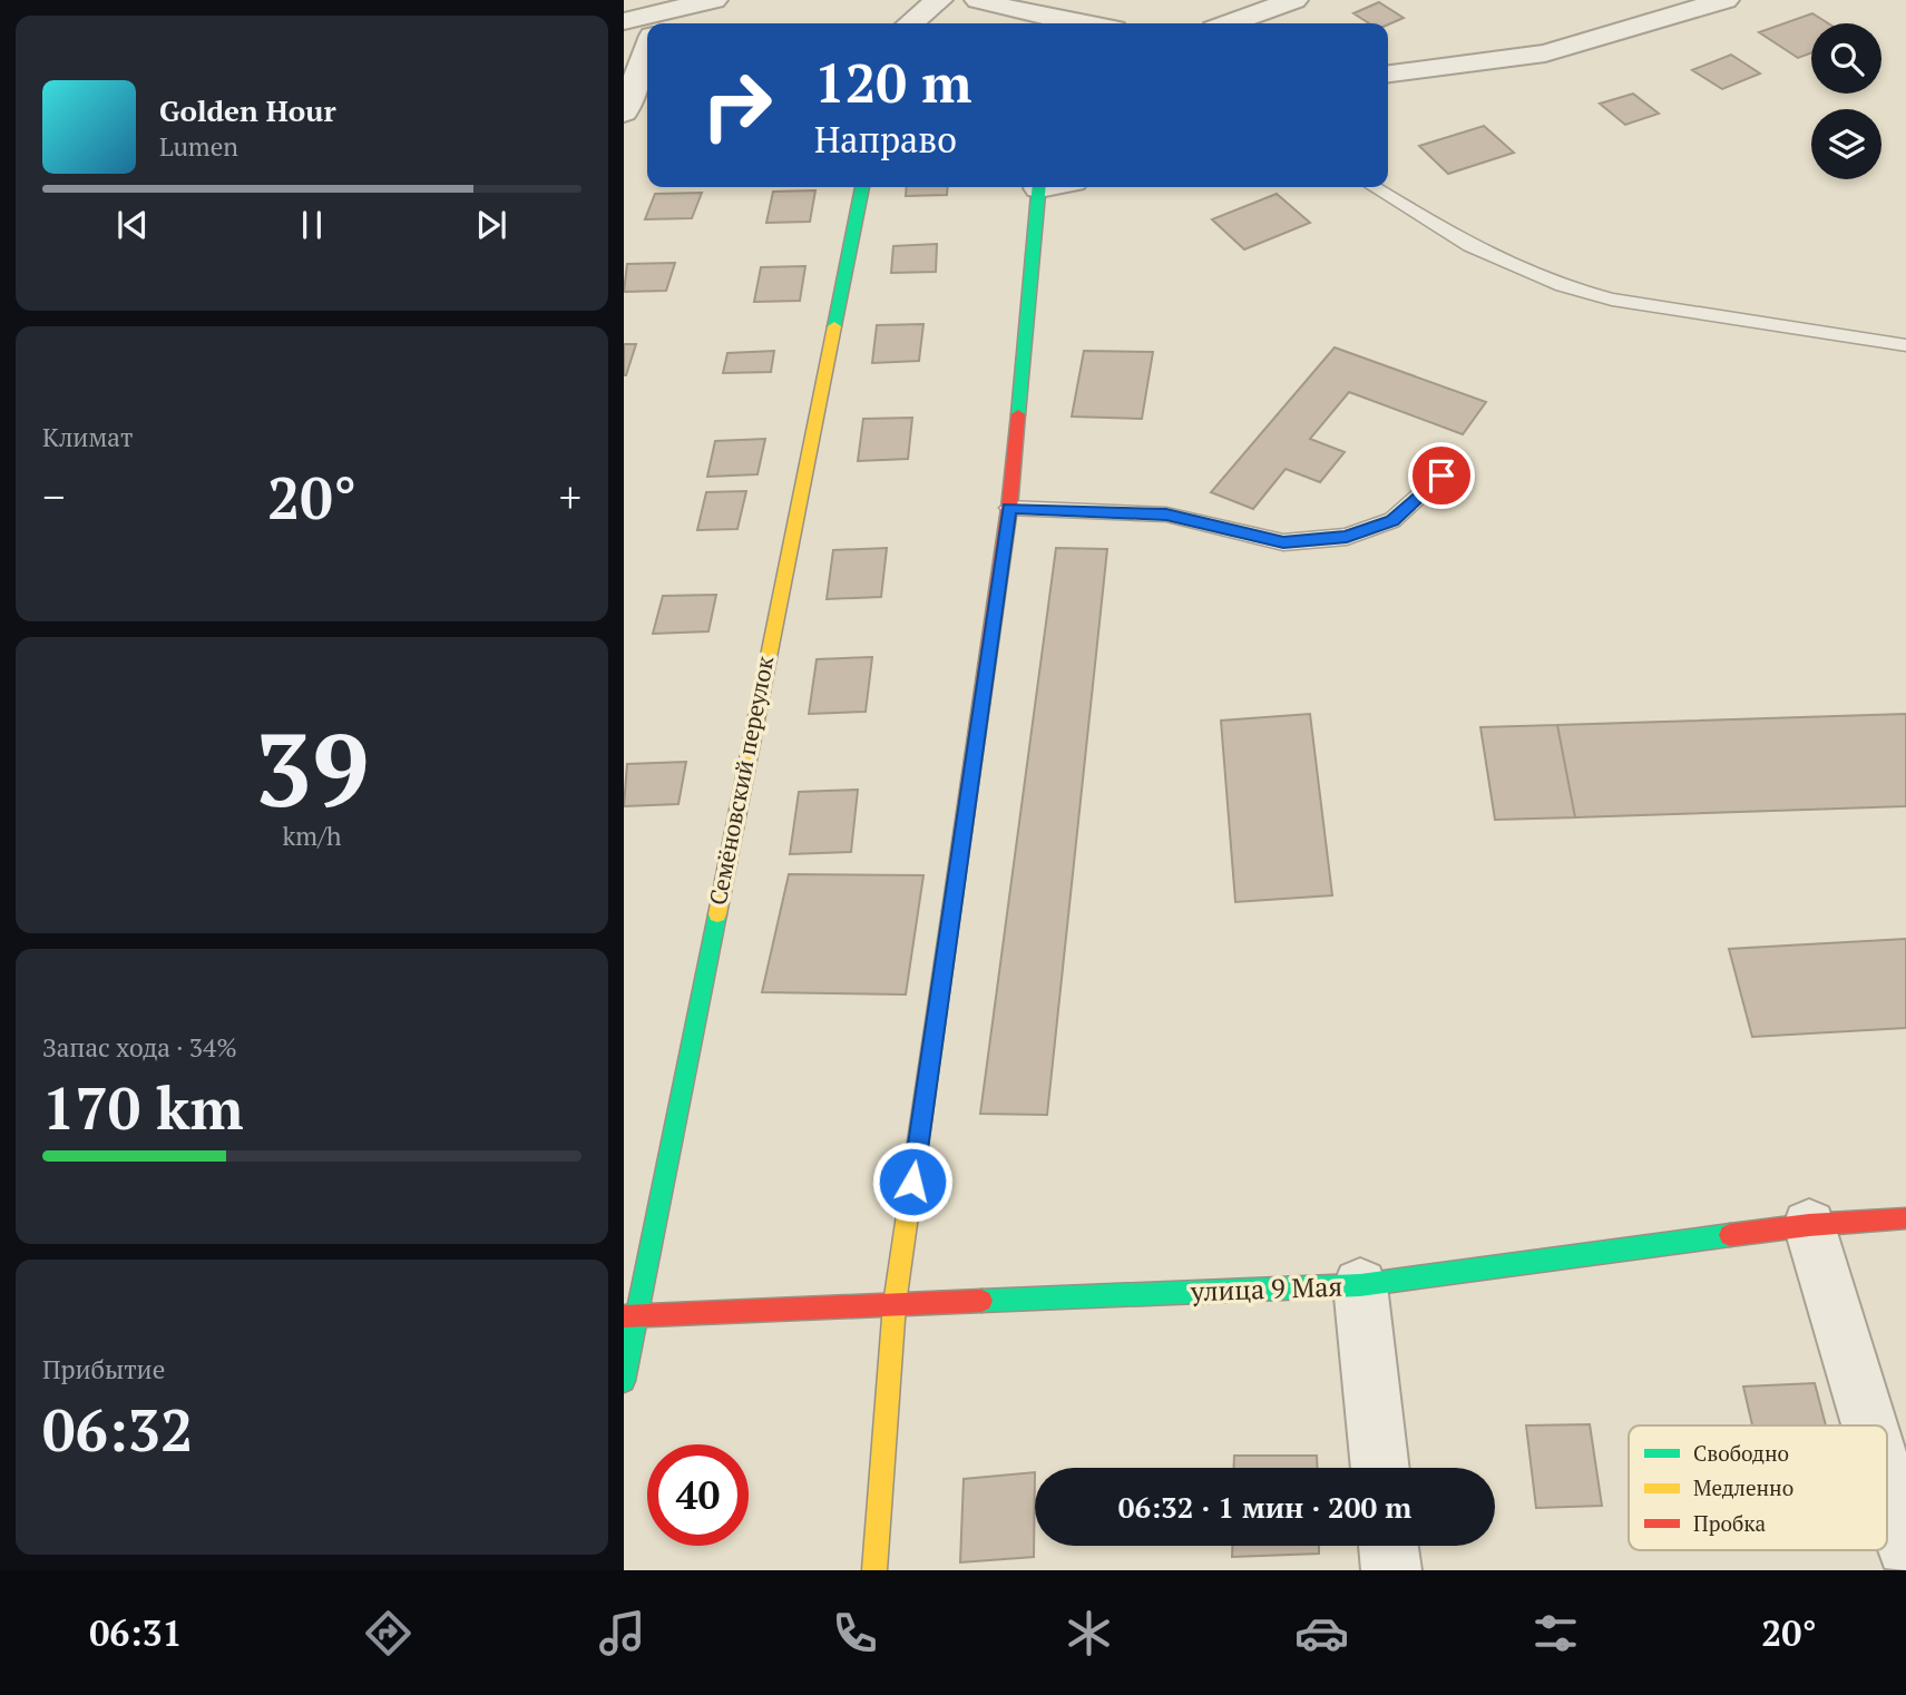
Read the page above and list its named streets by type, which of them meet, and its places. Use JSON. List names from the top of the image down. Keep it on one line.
{"streets":{"street":["Семёновский переулок","улица 9 Мая"]},"crossings":[["Семёновский переулок","улица 9 Мая"]],"legend":["Свободно","Медленно","Пробка"],"page":{"turn":["120 m","Направо"],"song":["Golden Hour","Lumen"],"tile":["Климат",["39","km/h"],["Запас хода · 34%","170 km"],["Прибытие","06:32"]],"heat":["−","20°","+"],"limit":"40","trip":"06:32 · 1 мин · 200 m","tabs":["06:31","20°"]}}
